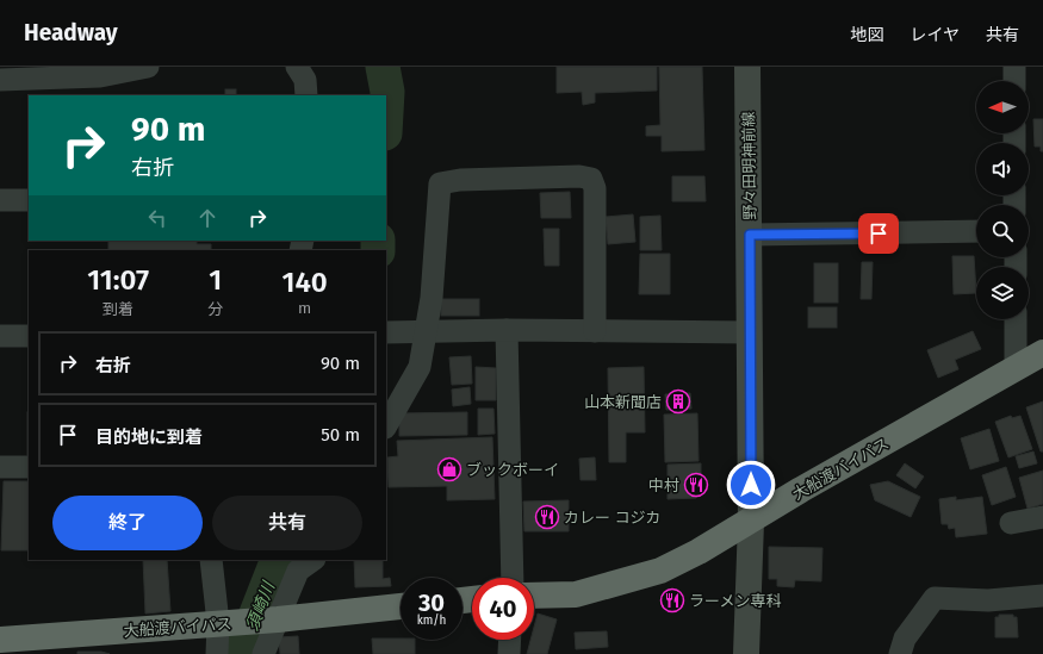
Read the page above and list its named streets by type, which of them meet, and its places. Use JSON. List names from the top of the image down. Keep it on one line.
{"streets":{"highway":["大船渡バイパス"],"street":["野々田明神前線"]},"crossings":[["野々田明神前線","大船渡バイパス"]],"water":["須崎川"],"places":{"building":["山本新聞店"],"shop":["ブックボーイ"],"restaurant":["中村","カレー コジカ","ラーメン専科"]},"north":"left","page":{"header":"Headway","nav":["地図","レイヤ","共有"],"turn":["90 m","右折"],"eta":["11:07","到着","1","分","140","m"],"list":[{"name":"右折","value":"90 m"},{"name":"目的地に到着","value":"50 m"}],"buttons":["終了","共有"],"speed":"30 km/h","limit":"40"}}
